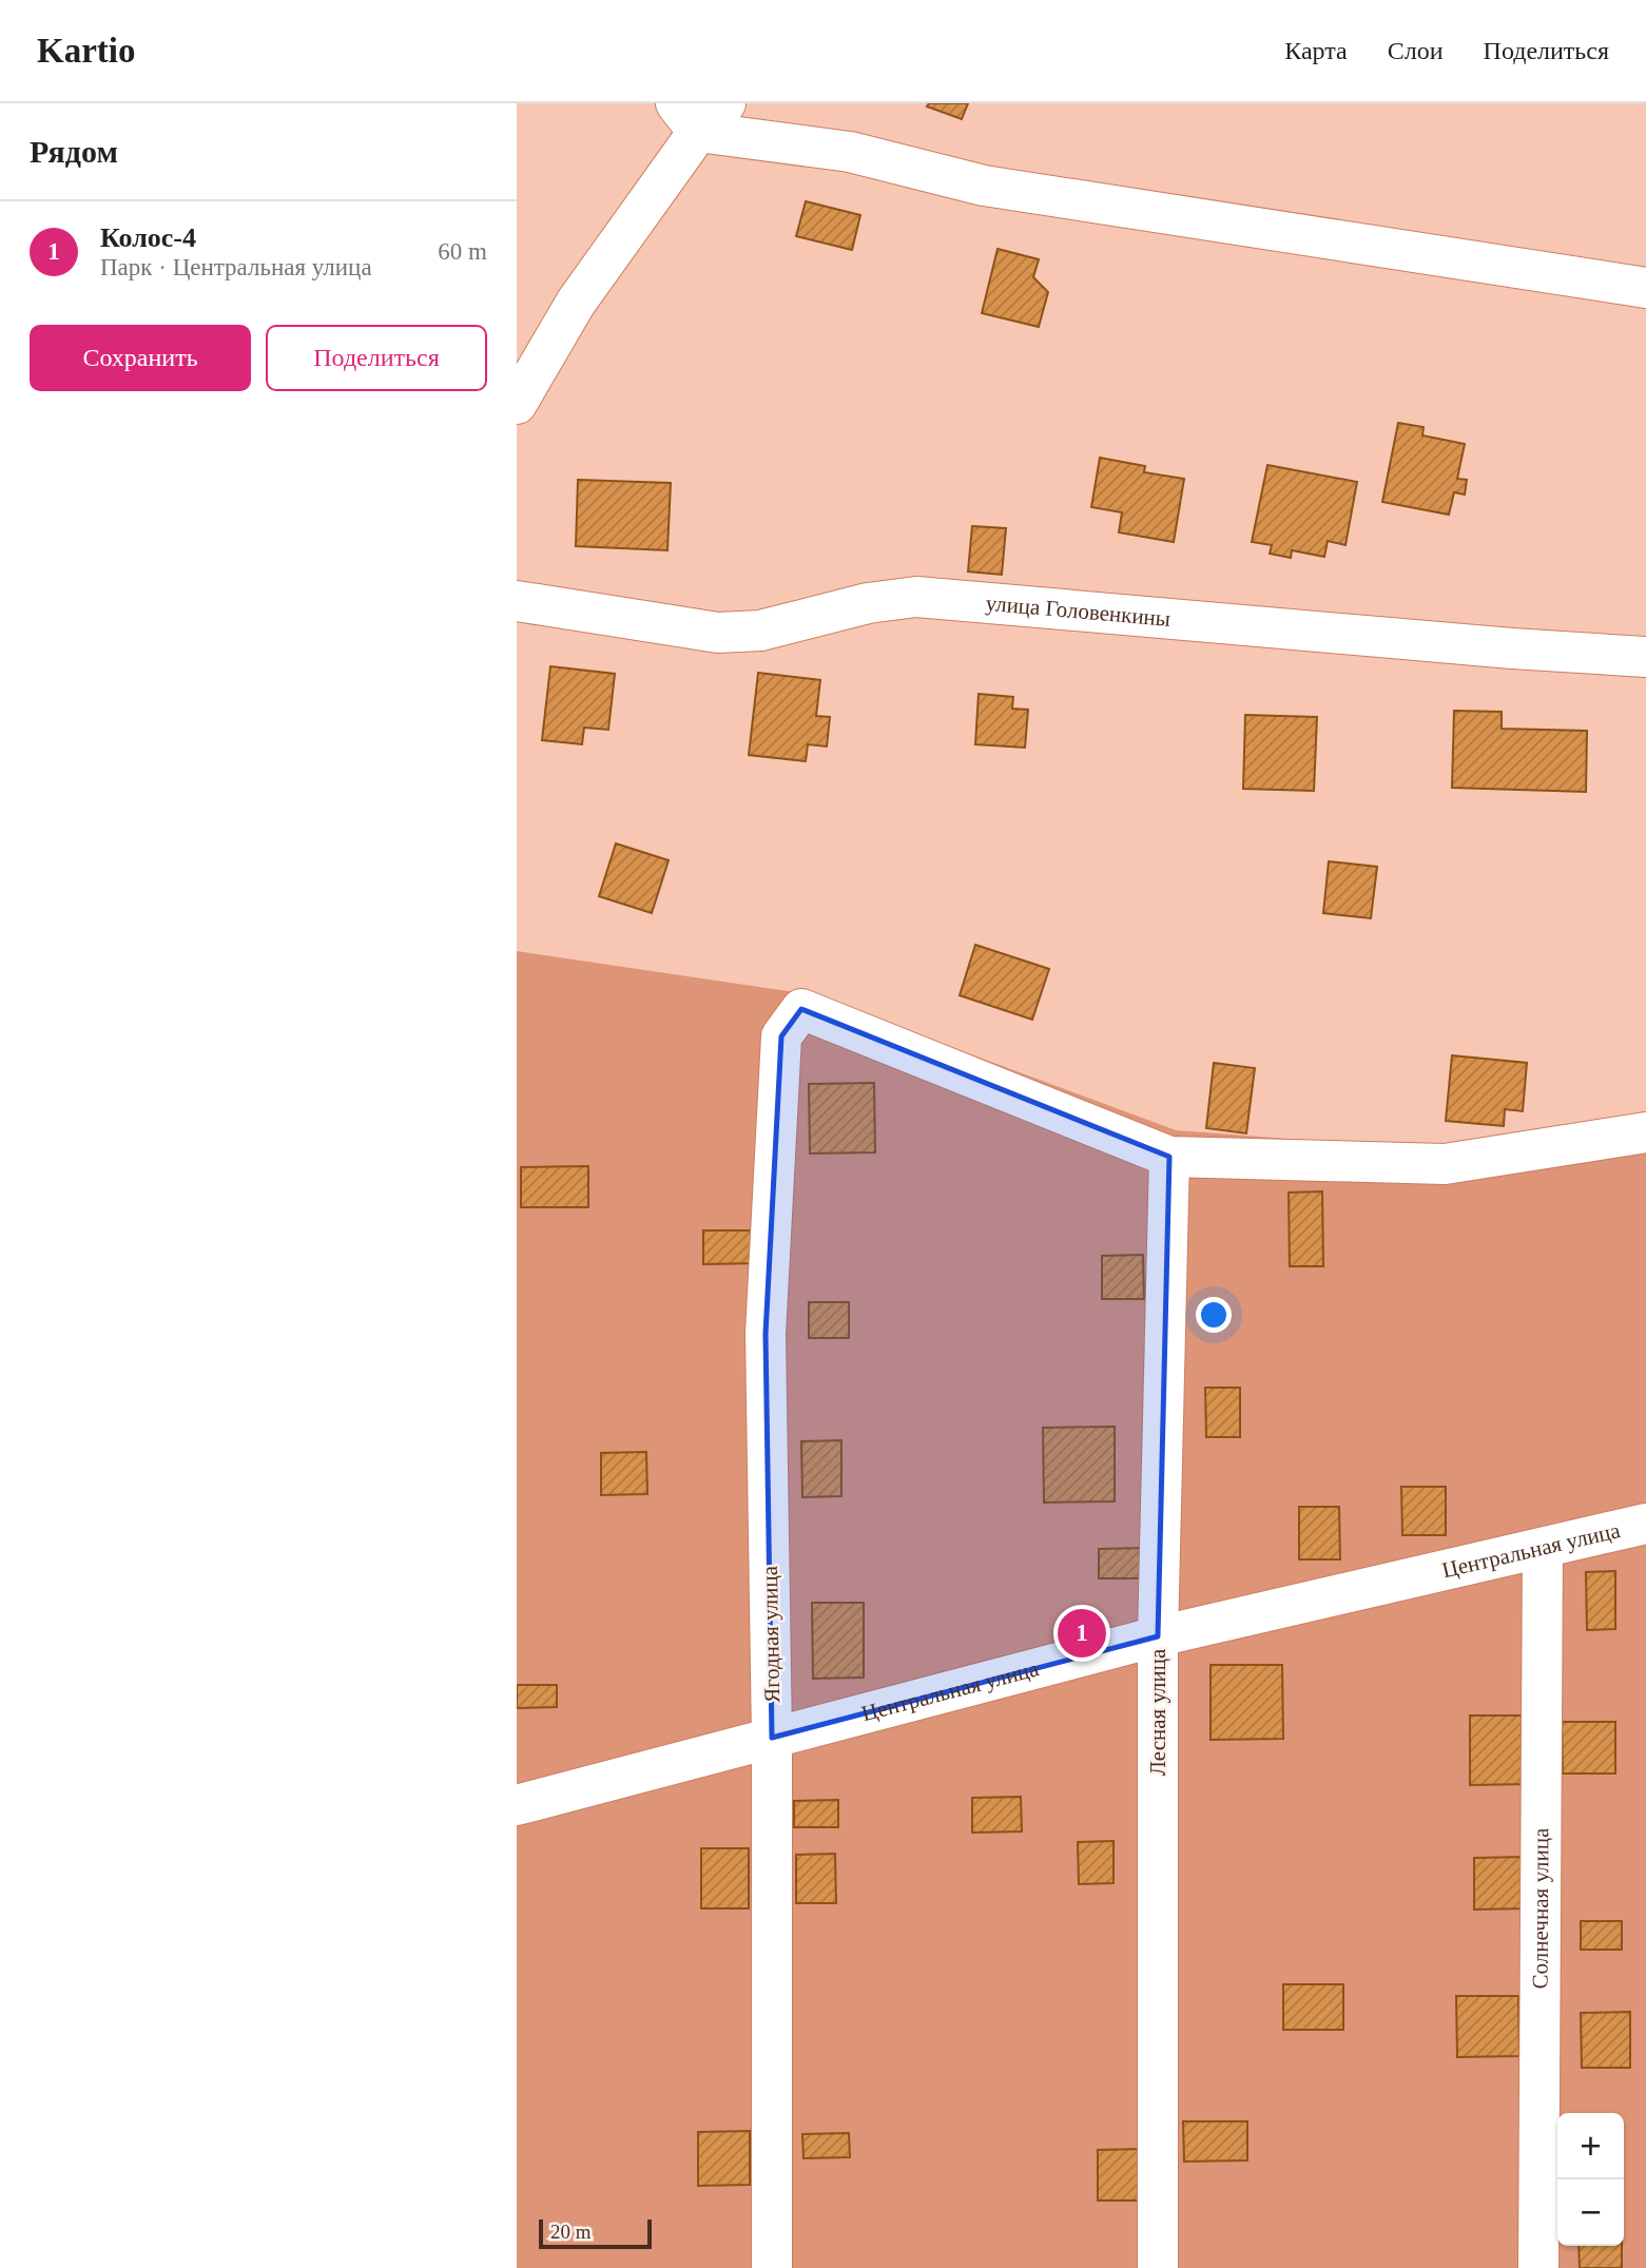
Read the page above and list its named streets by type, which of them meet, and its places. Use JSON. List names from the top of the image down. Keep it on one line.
{"streets":{"street":["улица Головенкины","Центральная улица","Ягодная улица","Лесная улица","Солнечная улица"]},"crossings":[["Центральная улица","Ягодная улица"],["Центральная улица","Лесная улица"],["Центральная улица","Солнечная улица"],["Ягодная улица","Лесная улица"]],"scale_bar":"20 m","page":{"header":"Kartio","nav":["Карта","Слои","Поделиться"],"heading":"Рядом","list":[{"mark":"1","name":"Колос-4","note":"Парк · Центральная улица","value":"60 m"}],"buttons":["Сохранить","Поделиться"],"pins":"1","map_buttons":["+","−"],"scale":"20 m"}}
